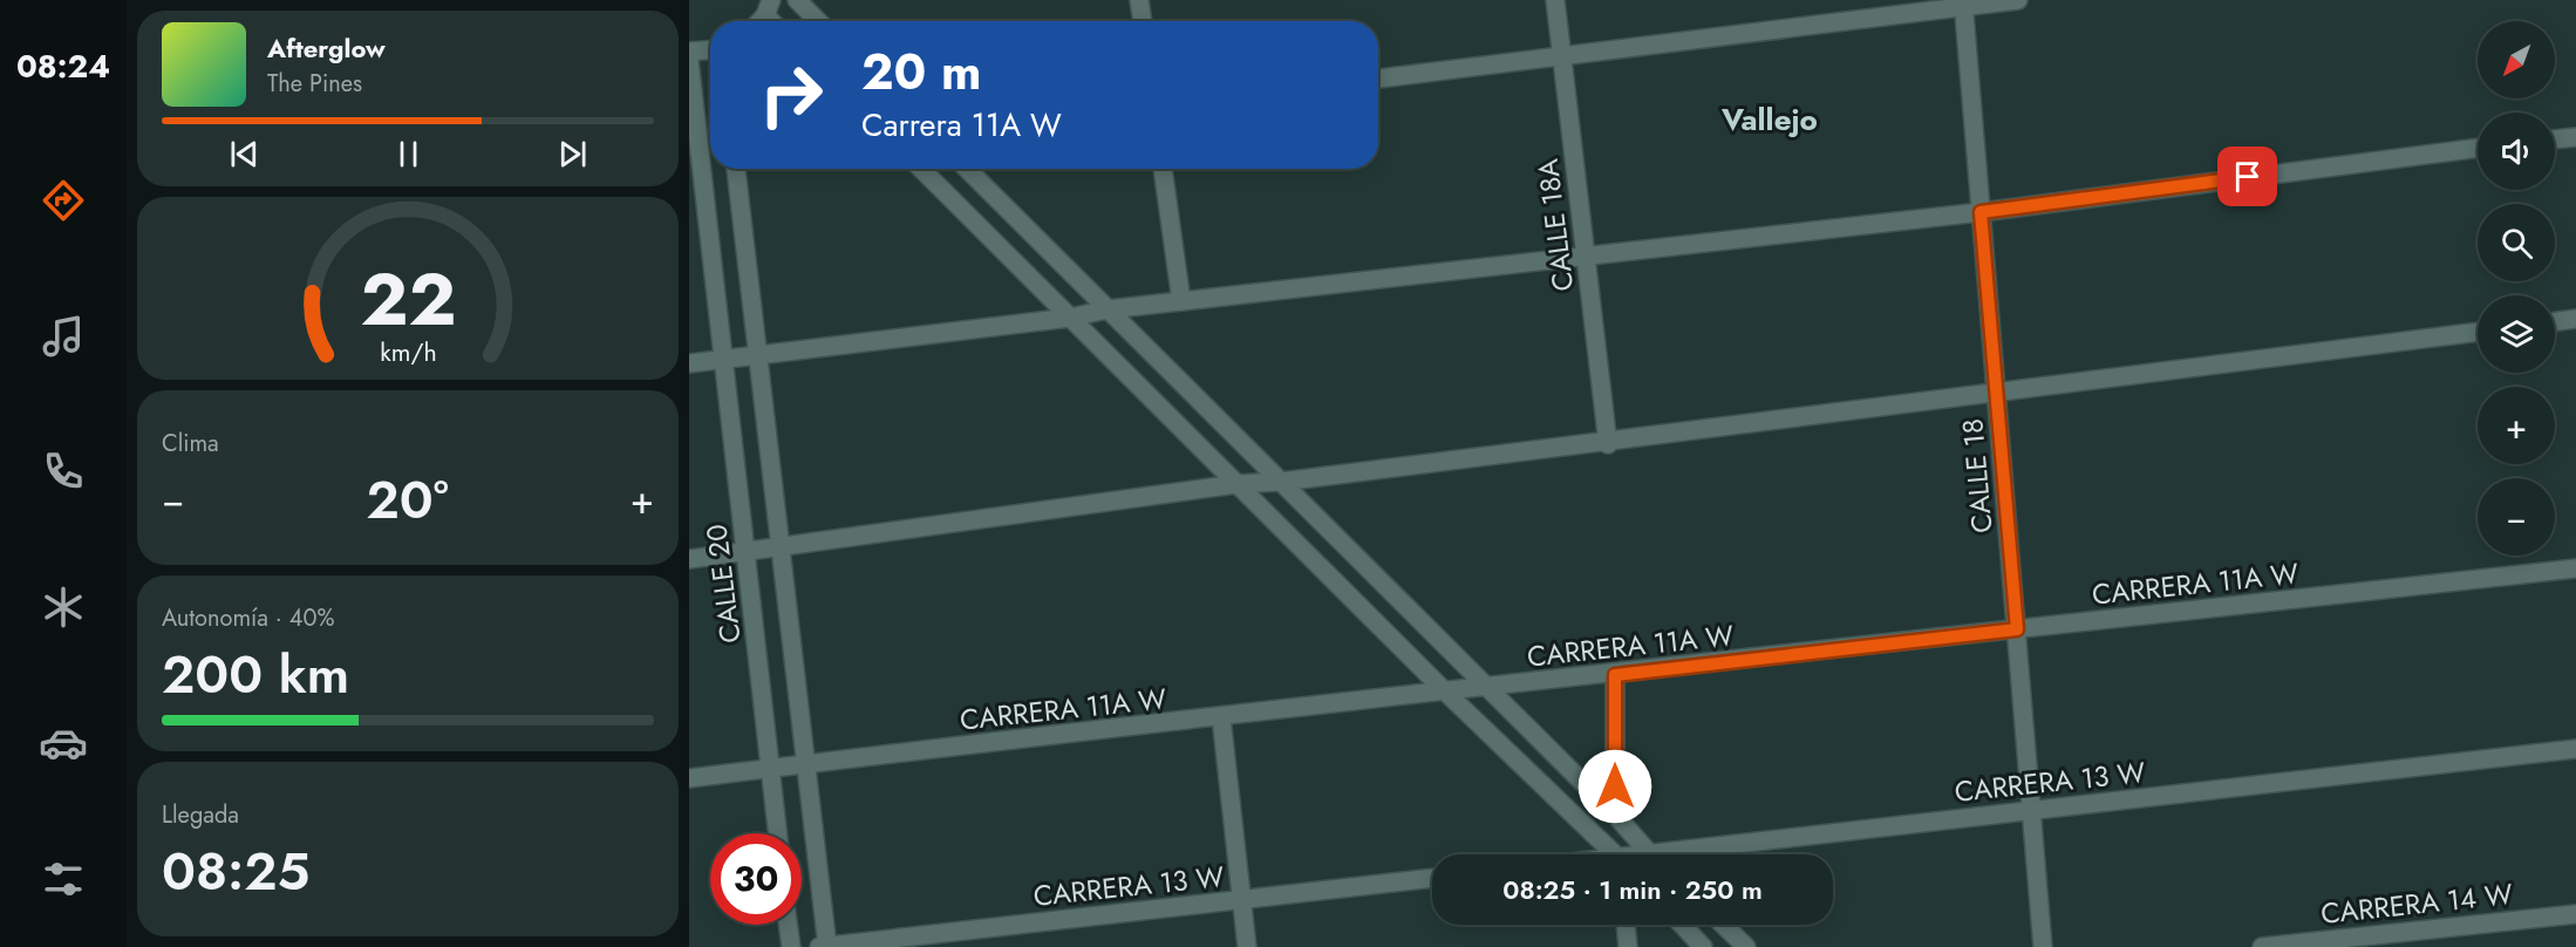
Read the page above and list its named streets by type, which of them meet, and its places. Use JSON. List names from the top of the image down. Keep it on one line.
{"streets":{"street":["CALLE 18A","CALLE 18","CALLE 20","CARRERA 11A W","CARRERA 13 W","CARRERA 14 W"]},"crossings":[["CALLE 18","CARRERA 11A W"],["CALLE 18","CARRERA 13 W"],["CALLE 20","CARRERA 11A W"]],"districts":["Vallejo"],"north":"bottom left","page":{"tabs":"08:24","map_buttons":["+","−"],"turn":["20 m","Carrera 11A W"],"song":["Afterglow","The Pines"],"tile":["Clima",["Autonomía · 40%","200 km"],["Llegada","08:25"]],"heat":["−","20°","+"],"limit":"30","trip":"08:25 · 1 min · 250 m","gauge":["22","km/h"]}}
